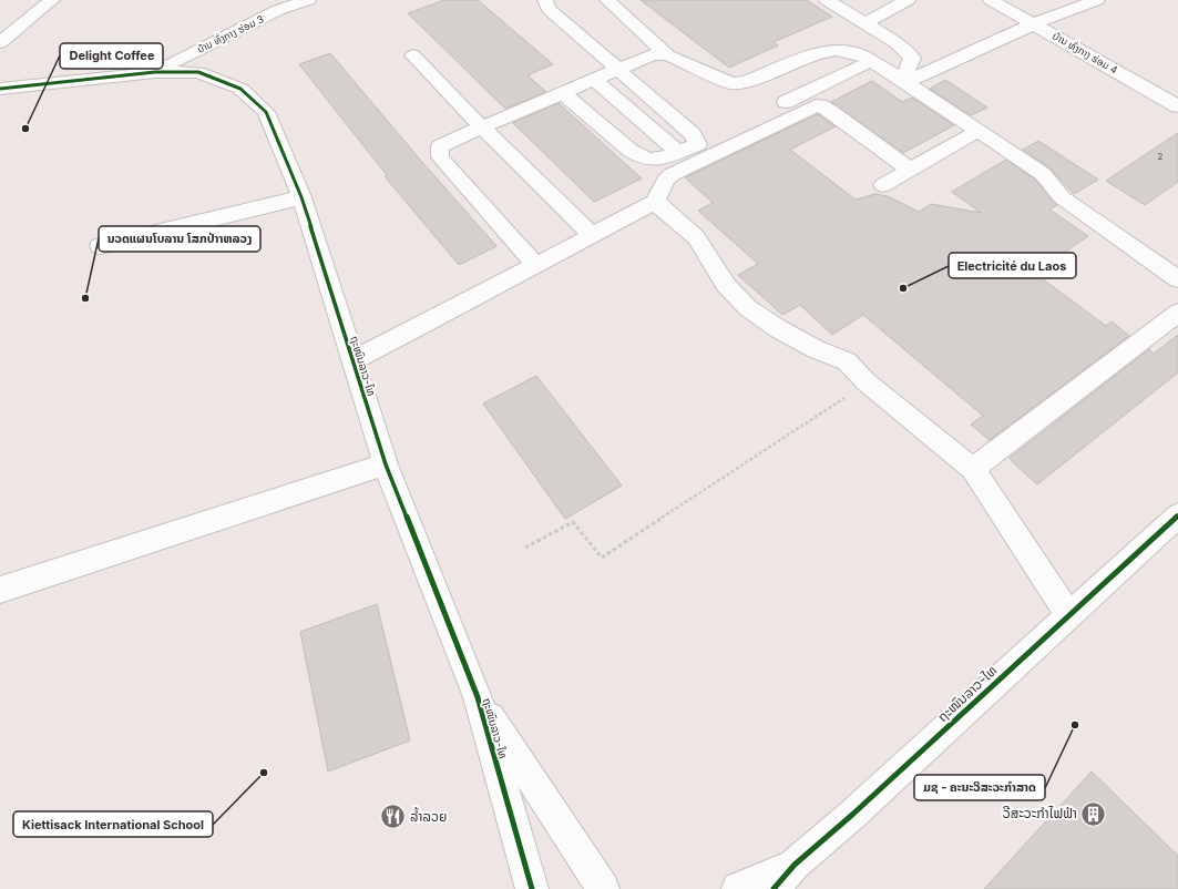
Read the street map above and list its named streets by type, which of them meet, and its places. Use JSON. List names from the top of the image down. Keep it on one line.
{"streets":{"street":["ບ້ານ ທົ່ງກາງ ຮ່ອມ 3","ບ້ານ ທົ່ງກາງ ຮ່ອມ 4","ຖະໜົນລາວ-ໄທ"]},"crossings":[["ບ້ານ ທົ່ງກາງ ຮ່ອມ 3","ຖະໜົນລາວ-ໄທ"]],"places":{"other":["Delight Coffee","Electricité du Laos","ນວດແຜນໂບລານ ໂສກປ່າາຫລວງ","ມຊ - ຄະນະວິສະວະກຳສາດ","Kiettisack International School"],"building":["ວີສະວະກຳໄຟຟ້າ"],"restaurant":["ລ້ຳລວຍ"]},"house_numbers":["2"]}
